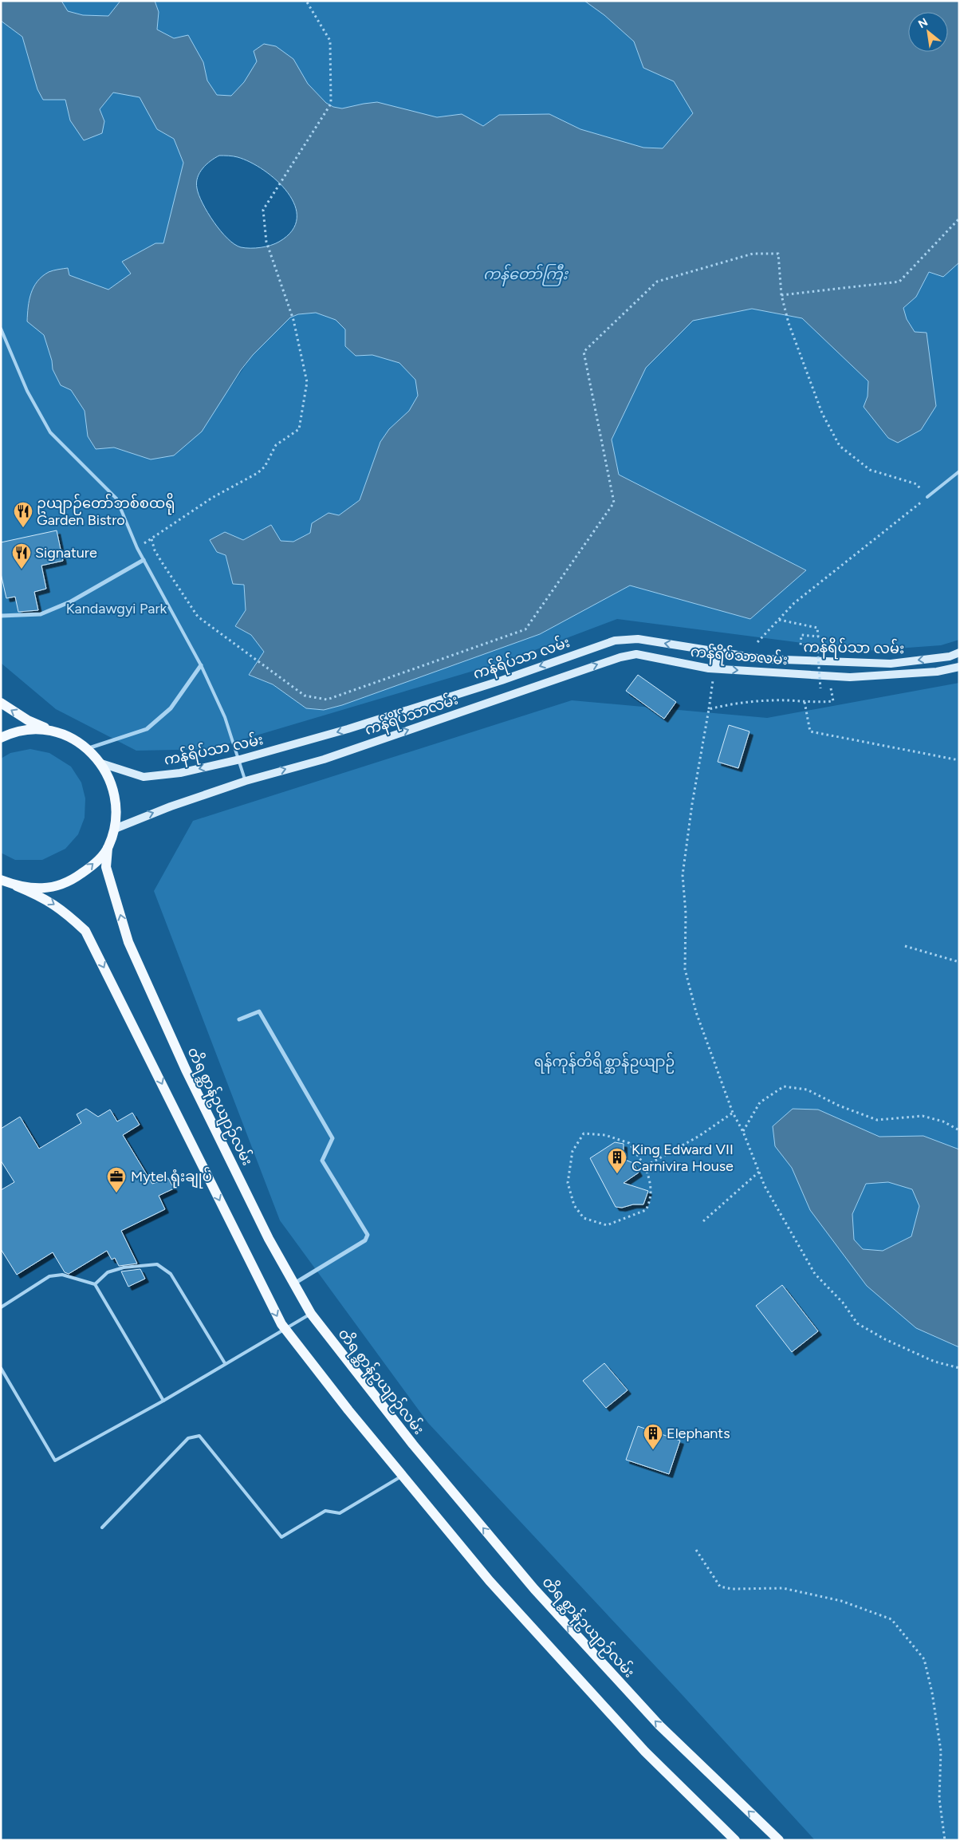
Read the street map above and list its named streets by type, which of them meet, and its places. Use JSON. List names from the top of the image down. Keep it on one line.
{"streets":{"main road":["ကန်ရိပ်သာ လမ်း","ကန်ရိပ်သာလမ်း","တိရစ္ဆာန်ဥယျာဉ်လမ်း"]},"one_way":["ကန်ရိပ်သာ လမ်း","ကန်ရိပ်သာလမ်း"],"water":["ကန်တော်ကြီး"],"parks":["Kandawgyi Park","ရန်ကုန်တိရိစ္ဆာန်ဥယျာဉ်"],"places":{"restaurant":["ဥယျာဉ်တော်ဘစ်စထရို Garden Bistro","Signature"],"building":["King Edward VII Carnivira House","Elephants"],"office":["Mytel ရုံးချုပ်"]},"north":"top left"}
